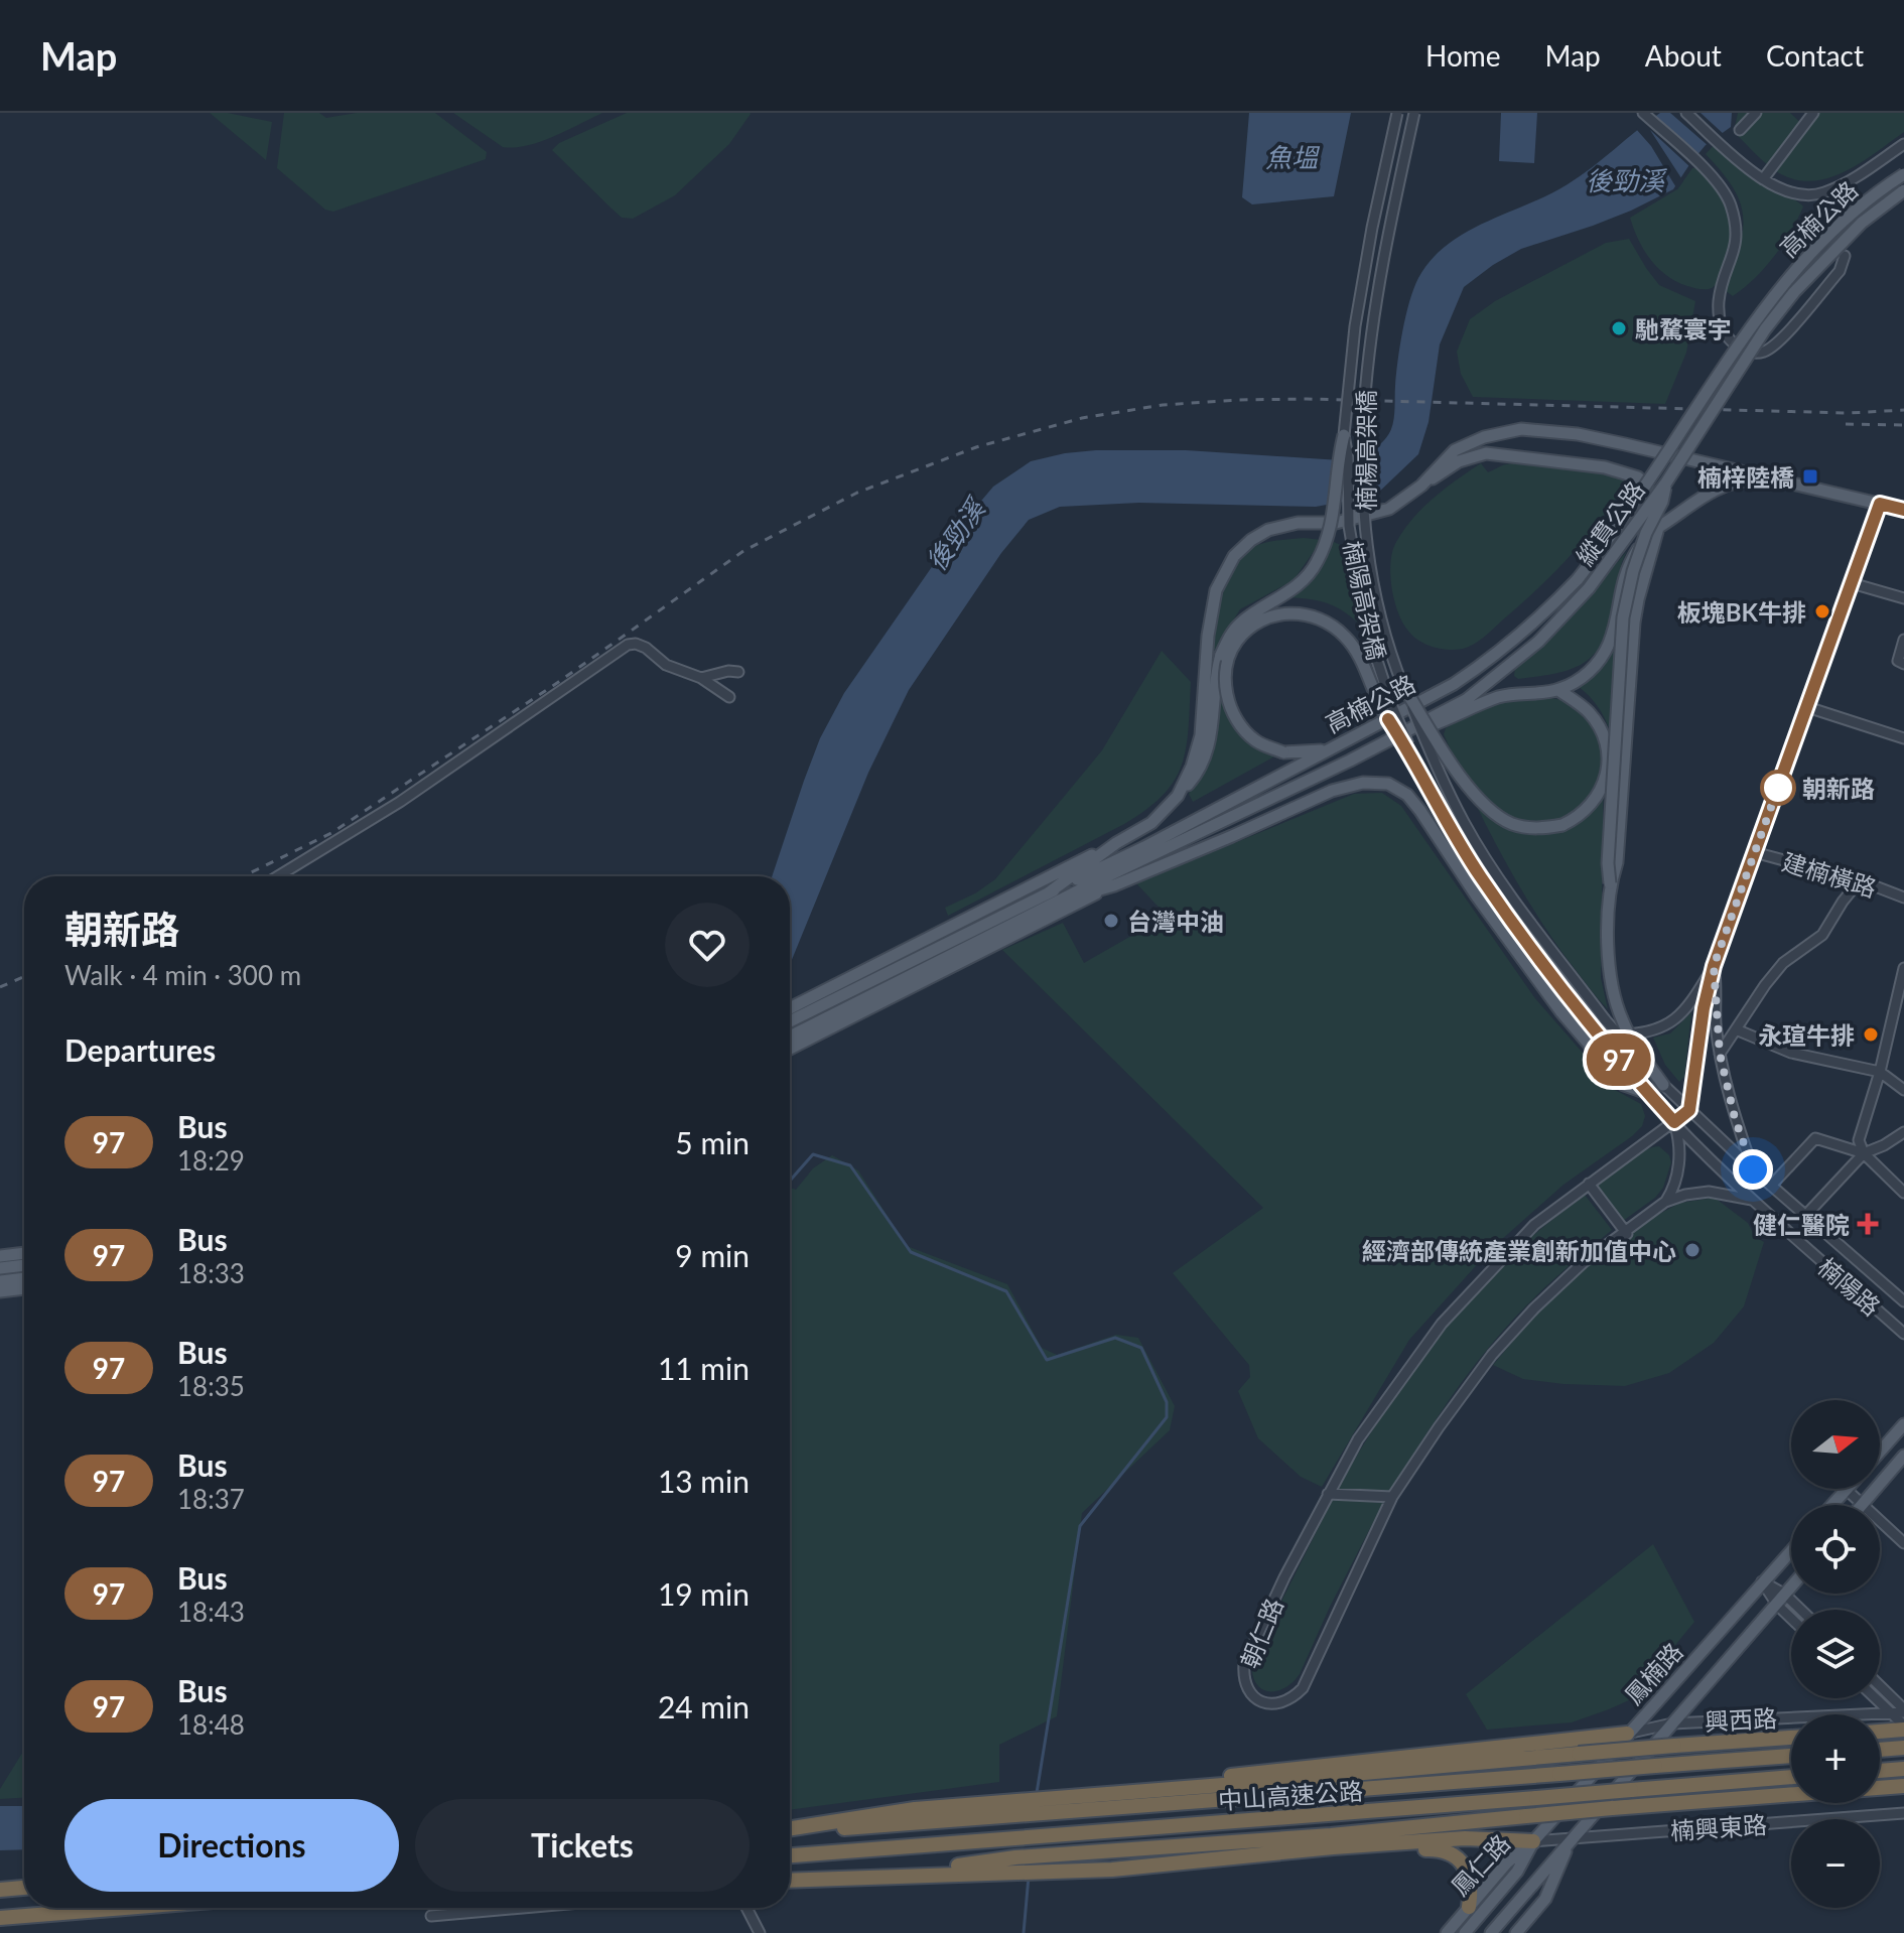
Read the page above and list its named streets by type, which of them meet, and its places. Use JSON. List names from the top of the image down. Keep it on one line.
{"streets":{"highway":["中山高速公路"],"main road":["高楠公路","縱貫公路","鳳楠路","鳳仁路"],"street":["楠楊高架橋","楠陽高架橋","建楠橫路","楠陽路","朝仁路","興西路","楠興東路"]},"crossings":[["高楠公路","縱貫公路"],["楠陽高架橋","楠陽路"],["楠陽路","朝仁路"],["鳳楠路","興西路"],["鳳楠路","楠興東路"],["鳳楠路","鳳仁路"],["楠興東路","鳳仁路"]],"water":["魚塭","後勁溪"],"places":{"other":["馳騖寰宇","板塊BK牛排","朝新路","台灣中油","永瑄牛排","經濟部傳統產業創新加值中心"],"transit":["楠梓陸橋"],"health":["健仁醫院"]},"lines":["bus line 97"],"north":"right","page":{"header":"Map","nav":["Home","Map","About","Contact"],"on_map":"97","heading":[["朝新路","Walk · 4 min · 300 m"],"Departures"],"list":[{"mark":"97","name":"Bus","note":"18:29","value":"5 min"},{"mark":"97","name":"Bus","note":"18:33","value":"9 min"},{"mark":"97","name":"Bus","note":"18:35","value":"11 min"},{"mark":"97","name":"Bus","note":"18:37","value":"13 min"},{"mark":"97","name":"Bus","note":"18:43","value":"19 min"},{"mark":"97","name":"Bus","note":"18:48","value":"24 min"}],"map_buttons":["+","−"],"buttons":["Directions","Tickets"]}}
